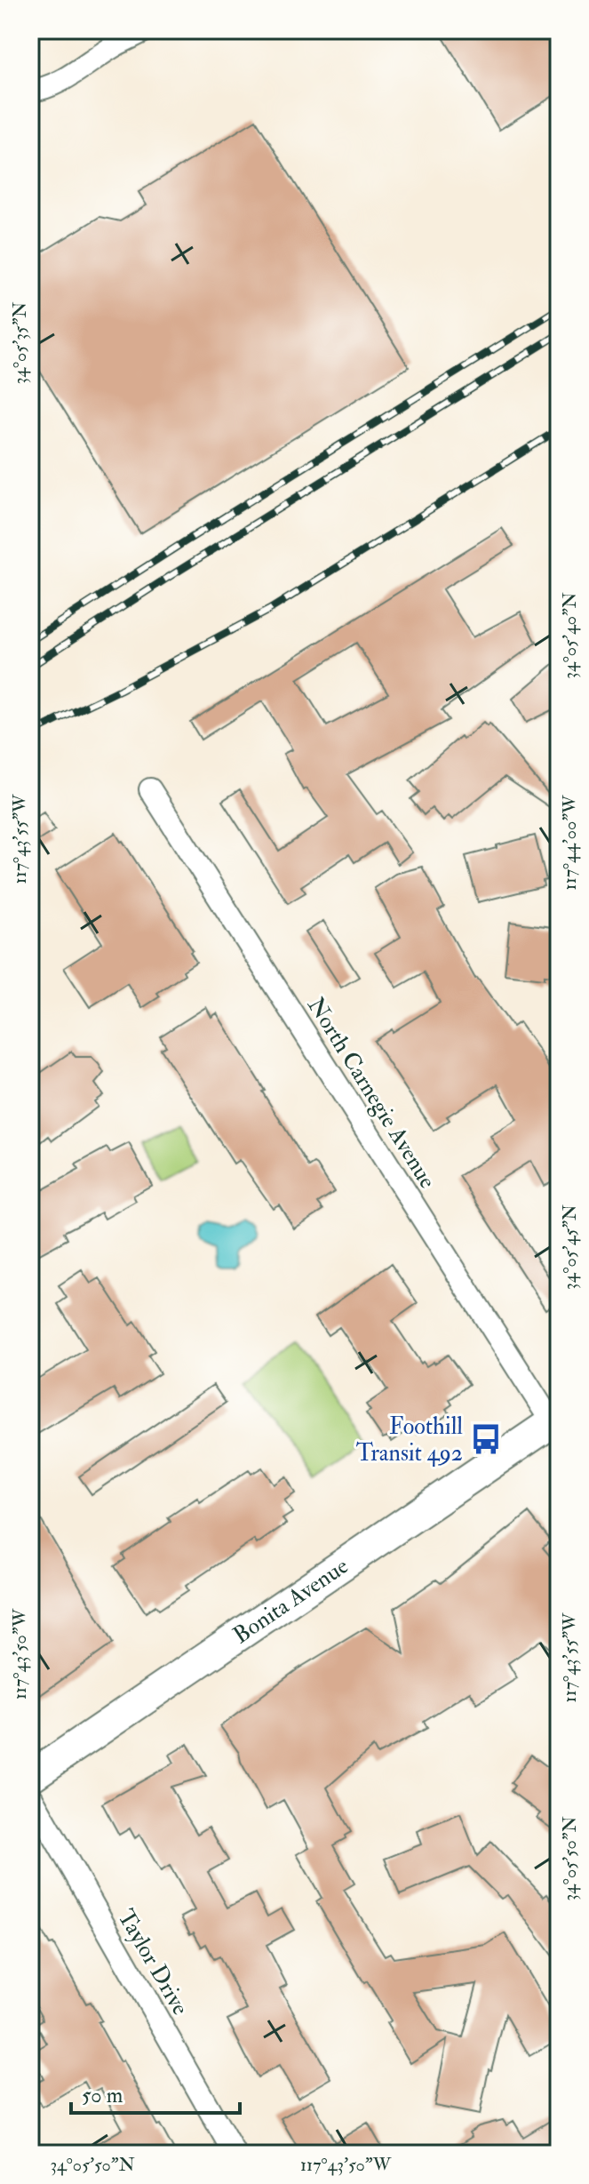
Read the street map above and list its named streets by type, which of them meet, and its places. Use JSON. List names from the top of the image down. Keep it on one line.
{"streets":{"main road":["Bonita Avenue"],"street":["North Carnegie Avenue","Taylor Drive"]},"crossings":[["North Carnegie Avenue","Bonita Avenue"]],"places":{"bus stop":["Foothill Transit 492"]},"scale_bar":"50 m","coordinates":["34°05'35\"N","34°05'40\"N","117°43'55\"W","117°44'00\"W","34°05'45\"N","117°43'50\"W","34°05'50\"N"]}
